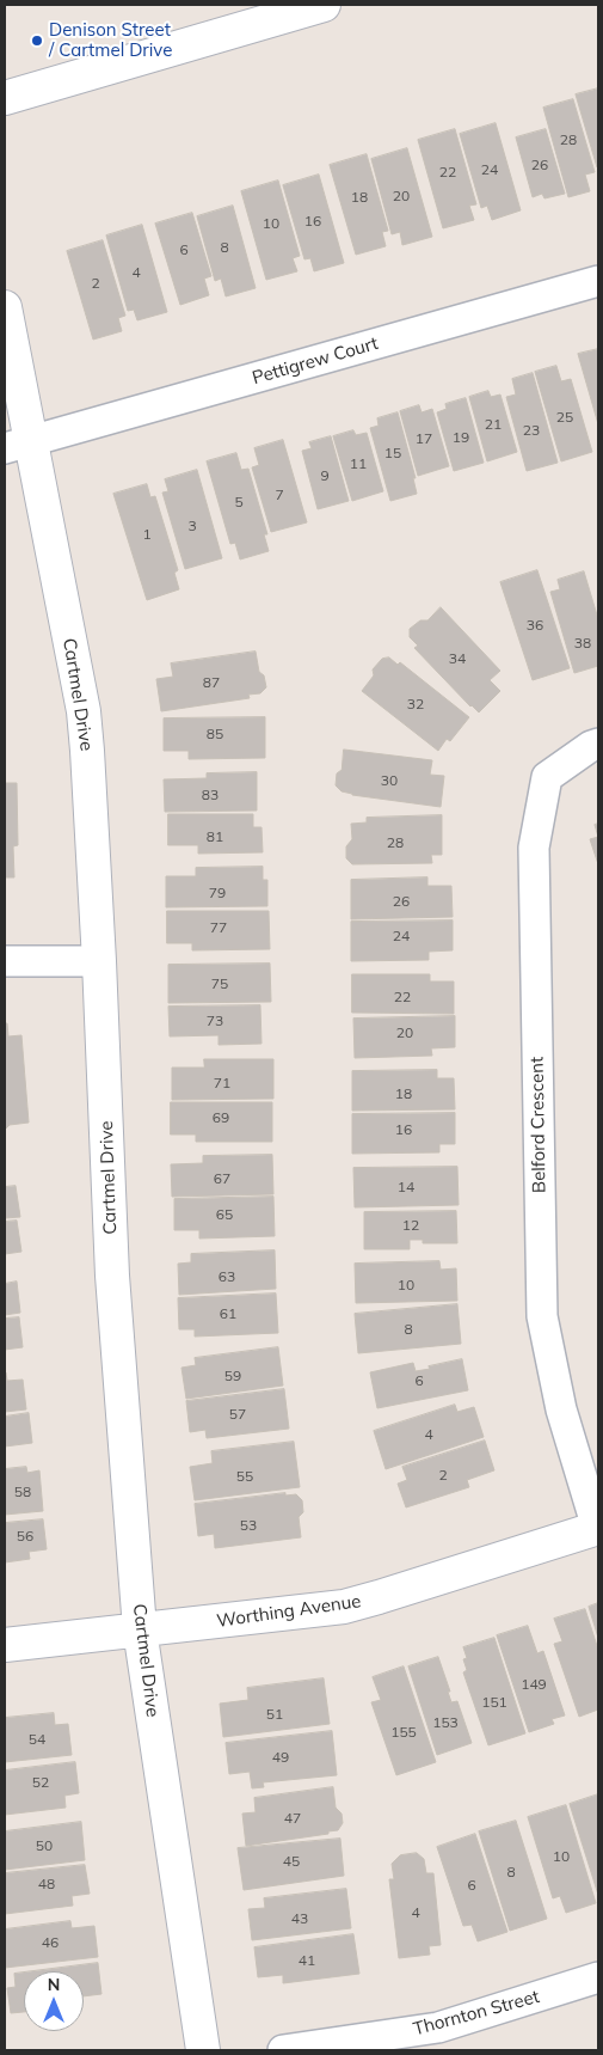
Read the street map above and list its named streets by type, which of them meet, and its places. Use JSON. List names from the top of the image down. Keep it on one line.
{"streets":{"street":["Pettigrew Court","Cartmel Drive","Belford Crescent","Worthing Avenue","Thornton Street"]},"crossings":[["Pettigrew Court","Cartmel Drive"],["Cartmel Drive","Worthing Avenue"],["Belford Crescent","Worthing Avenue"]],"places":["Denison Street / Cartmel Drive"],"house_numbers":["28","26","24","22","20","18","16","10","8","6","4","2","25","21","23","19","17","15","11","9","7","5","3","1","36","38","34","87","32","85","30","83","81","28","79","26","77","24","75","22","73","20","71","18","69","16","67","14","65","12","63","10","61","8","59","6","57","4","2","55","58","53","56","149","151","51","153","155","54","49","52","47","50","10","45","8","48","6","4","43","46","41"],"north":"top"}
